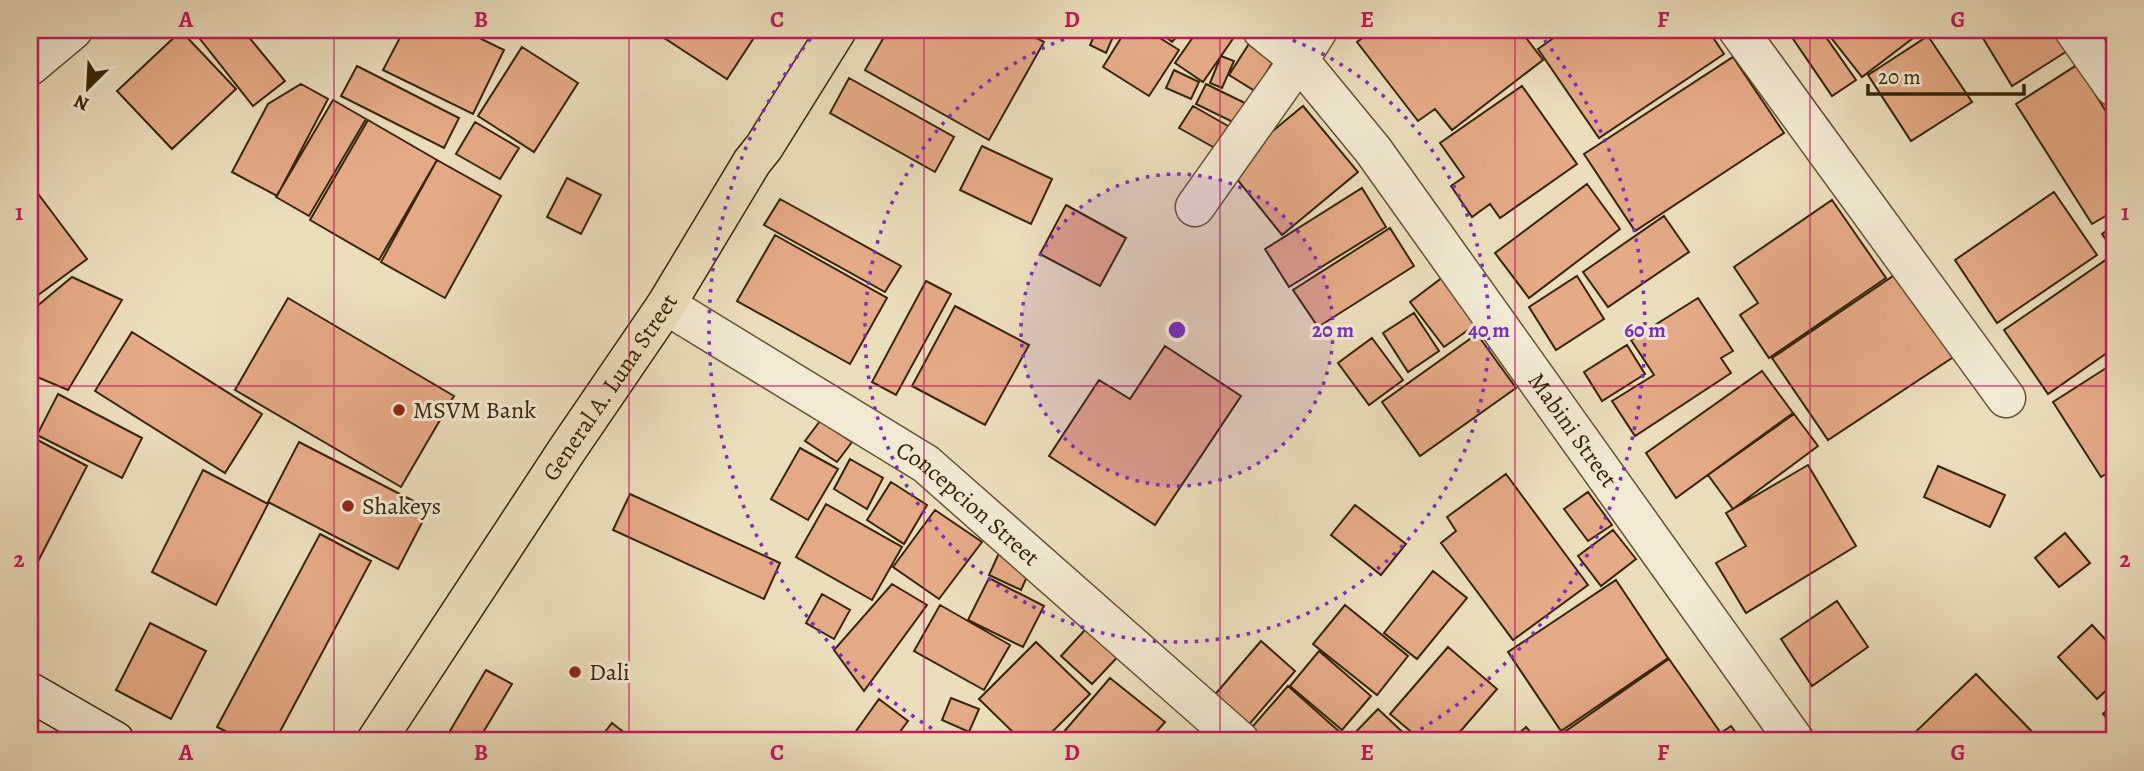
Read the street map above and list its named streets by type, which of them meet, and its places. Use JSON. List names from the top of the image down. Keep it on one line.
{"streets":{"main road":["General A. Luna Street"],"street":["Mabini Street","Concepcion Street"]},"crossings":[["General A. Luna Street","Concepcion Street"]],"places":["MSVM Bank","Shakeys","Dali"],"scale_bar":"20 m","north":"bottom left","grid":{"columns":["A","B","C","D","E","F","G"],"rows":["1","2"]},"rings":["20 m","40 m","60 m"]}
